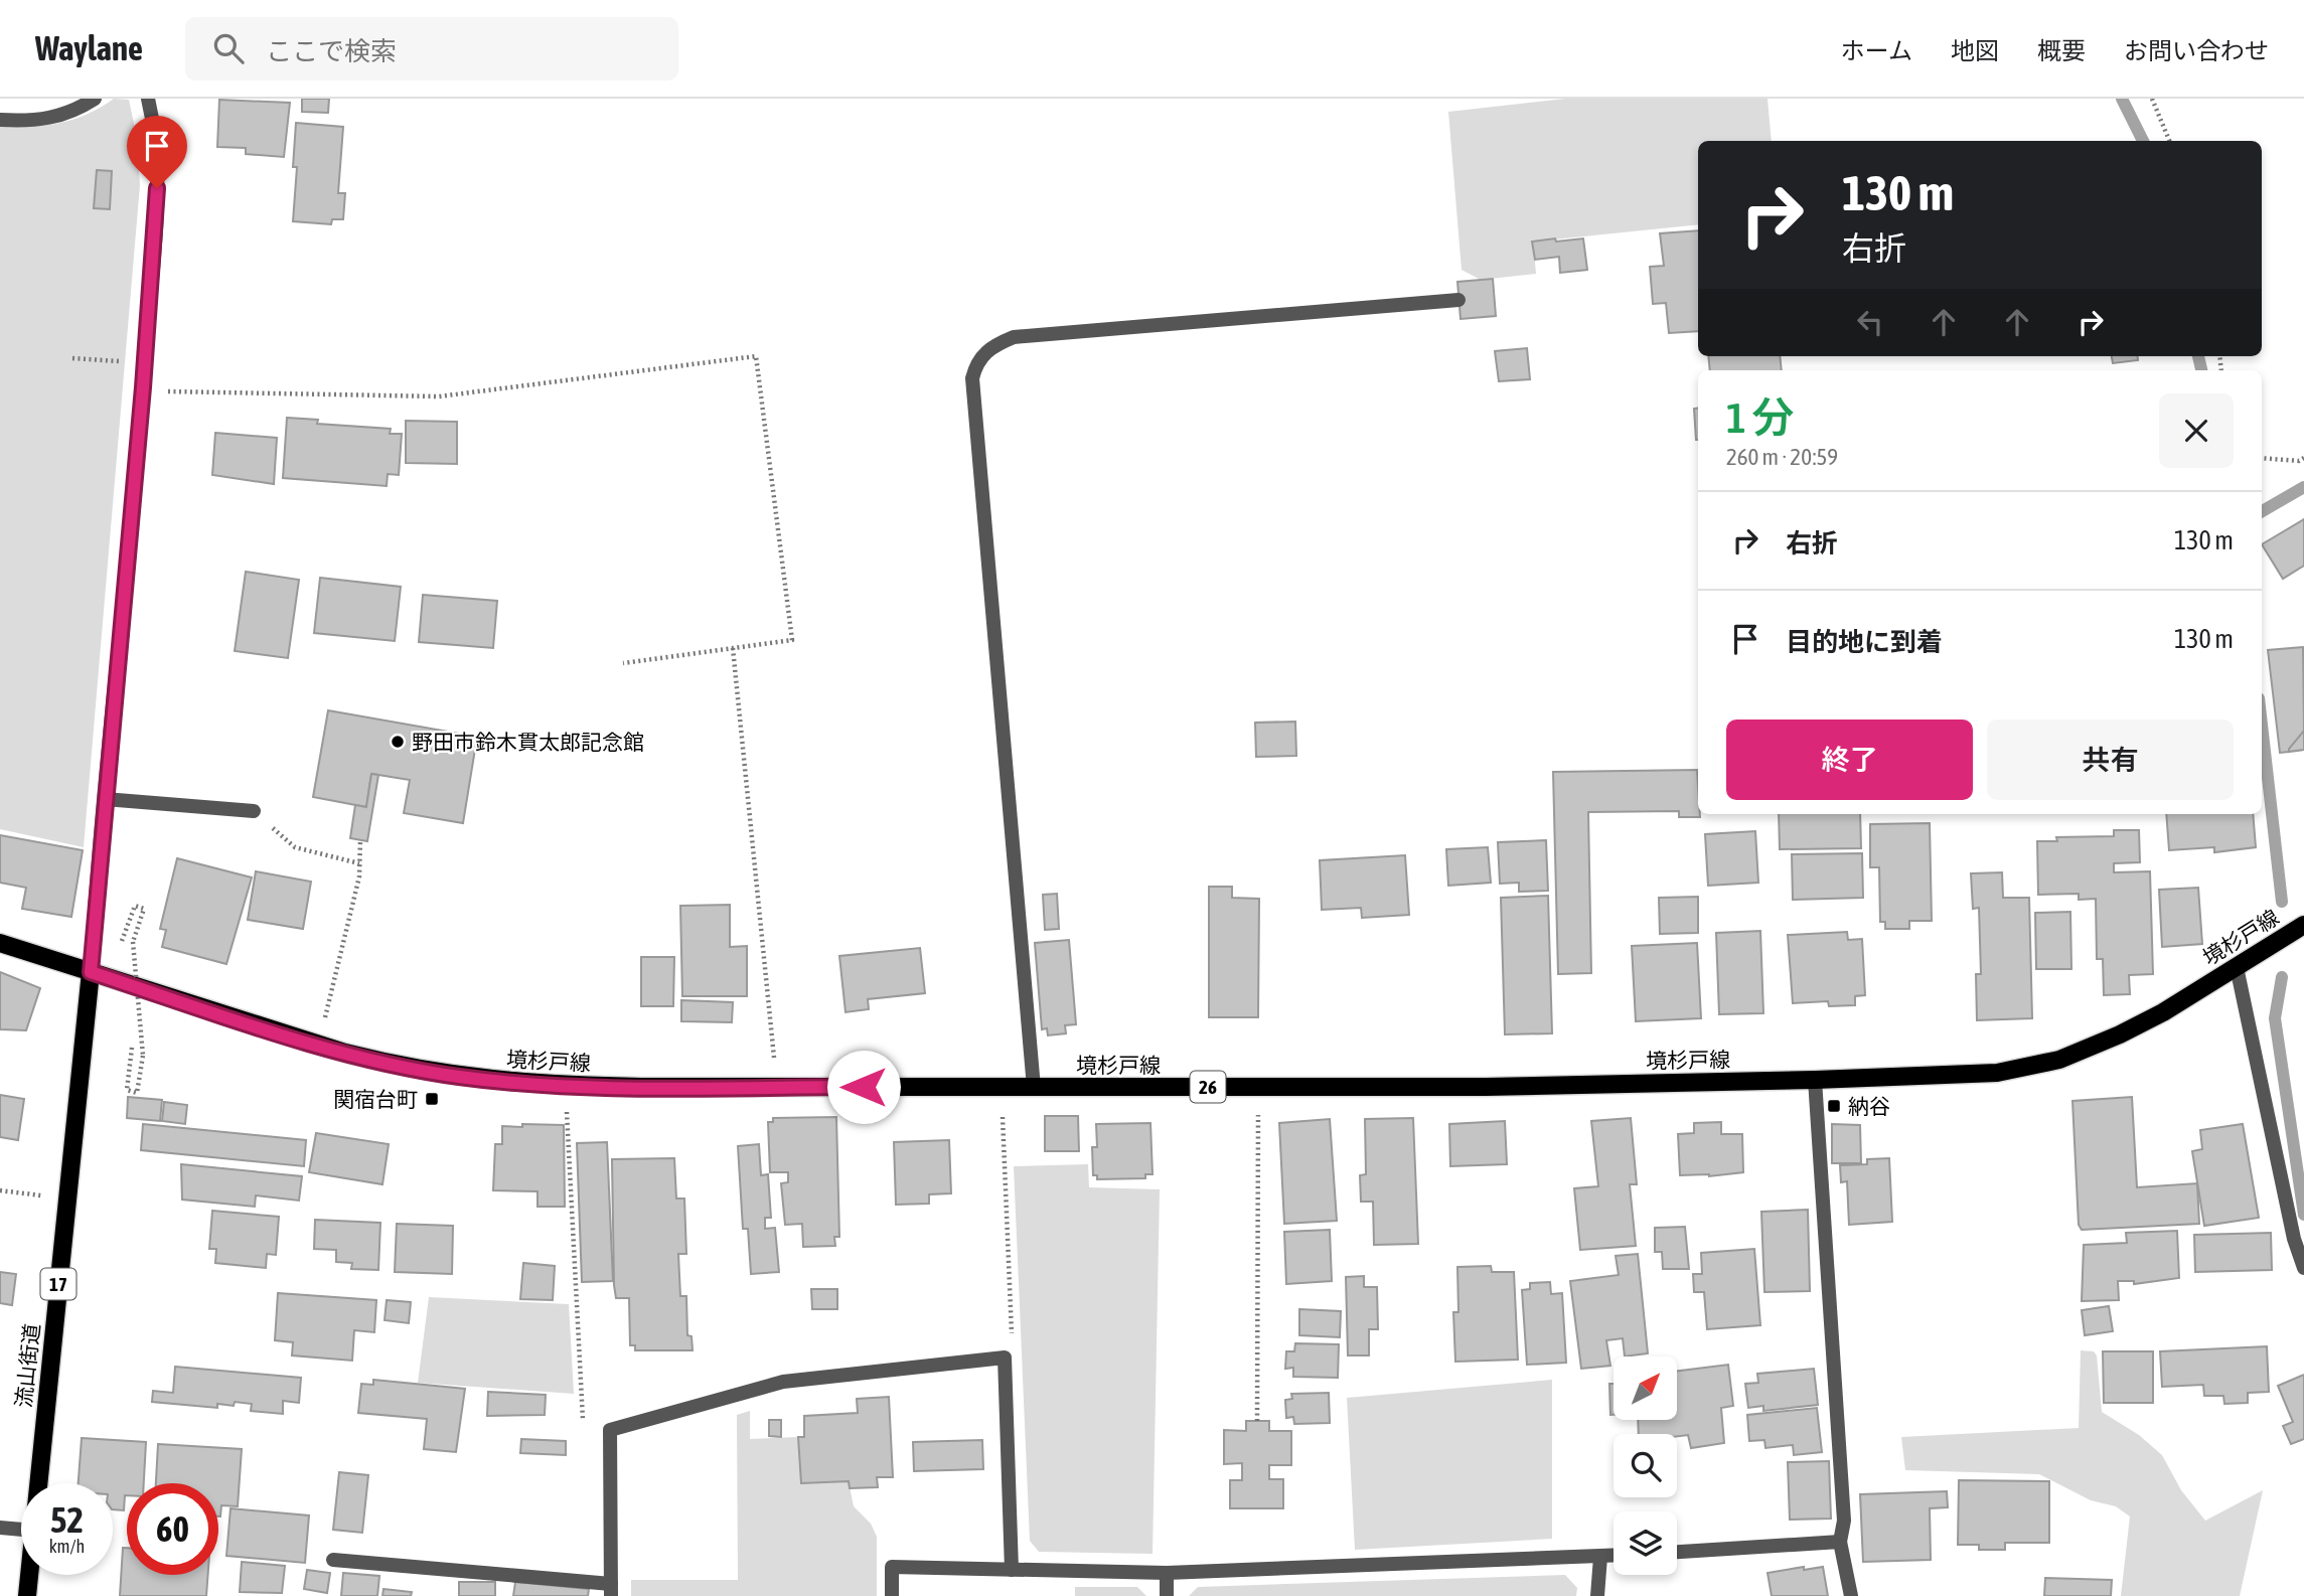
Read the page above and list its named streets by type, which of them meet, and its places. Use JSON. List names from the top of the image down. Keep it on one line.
{"streets":{"main road":["境杉戸線","26","17","流山街道"]},"crossings":[["境杉戸線","流山街道"]],"places":{"other":["野田市鈴木貫太郎記念館"],"transit":["関宿台町","納谷"]},"north":"top right","page":{"header":"Waylane","search":"ここで検索","nav":["ホーム","地図","概要","お問い合わせ"],"turn":["130 m","右折"],"heading":["1 分","260 m · 20:59"],"list":[{"name":"右折","value":"130 m"},{"name":"目的地に到着","value":"130 m"}],"buttons":["終了","共有"],"speed":"52 km/h","limit":"60"}}
